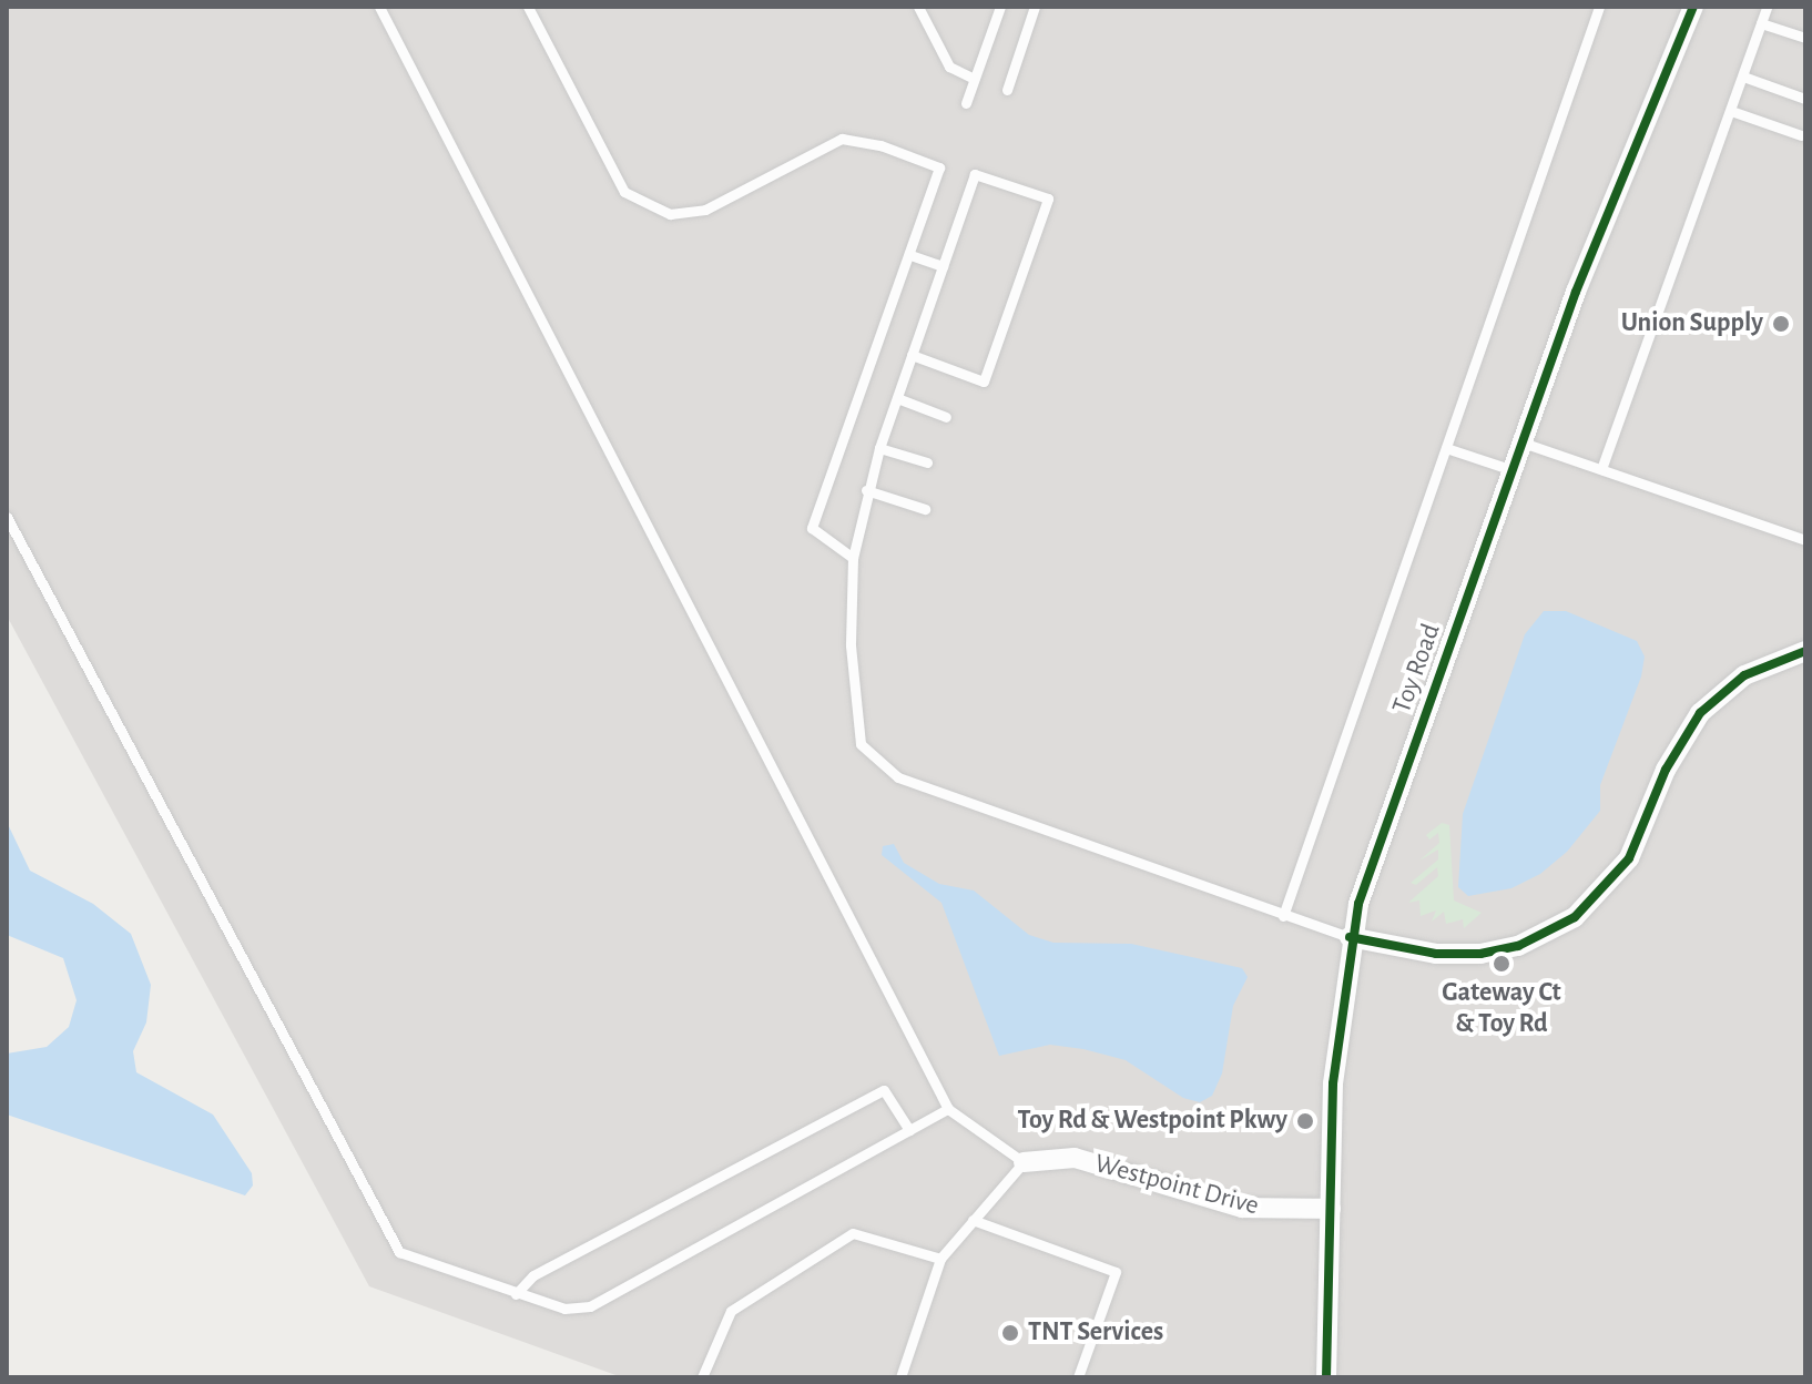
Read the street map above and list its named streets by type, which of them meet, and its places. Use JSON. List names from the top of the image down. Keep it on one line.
{"streets":{"street":["Toy Road","Westpoint Drive"]},"crossings":[["Toy Road","Westpoint Drive"]],"places":["Union Supply","Gateway Ct & Toy Rd","Toy Rd & Westpoint Pkwy","TNT Services"]}
